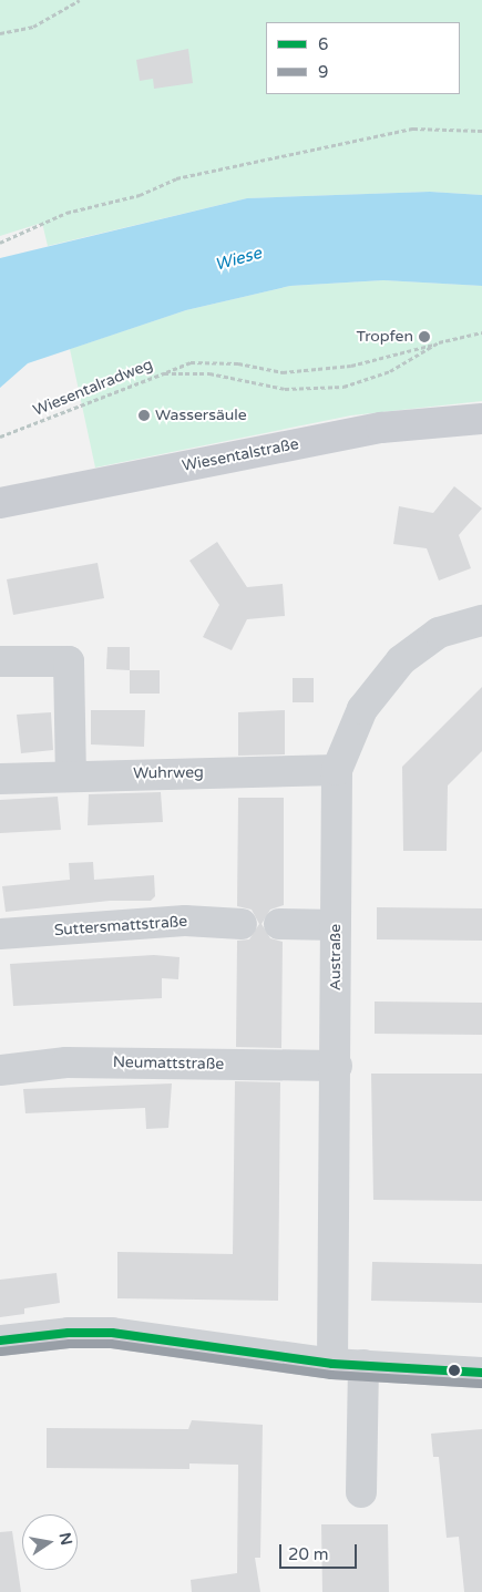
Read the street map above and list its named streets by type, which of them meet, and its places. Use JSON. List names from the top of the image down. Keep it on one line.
{"streets":{"main road":["Wiesentalstraße"],"street":["Wuhrweg","Suttersmattstraße","Austraße","Neumattstraße"],"path":["Wiesentalradweg"]},"crossings":[["Wuhrweg","Austraße"],["Austraße","Neumattstraße"]],"water":["Wiese"],"places":["Tropfen","Wassersäule"],"lines":["transit line 6","transit line 9"],"legend":["6","9"],"scale_bar":"20 m","north":"right"}
